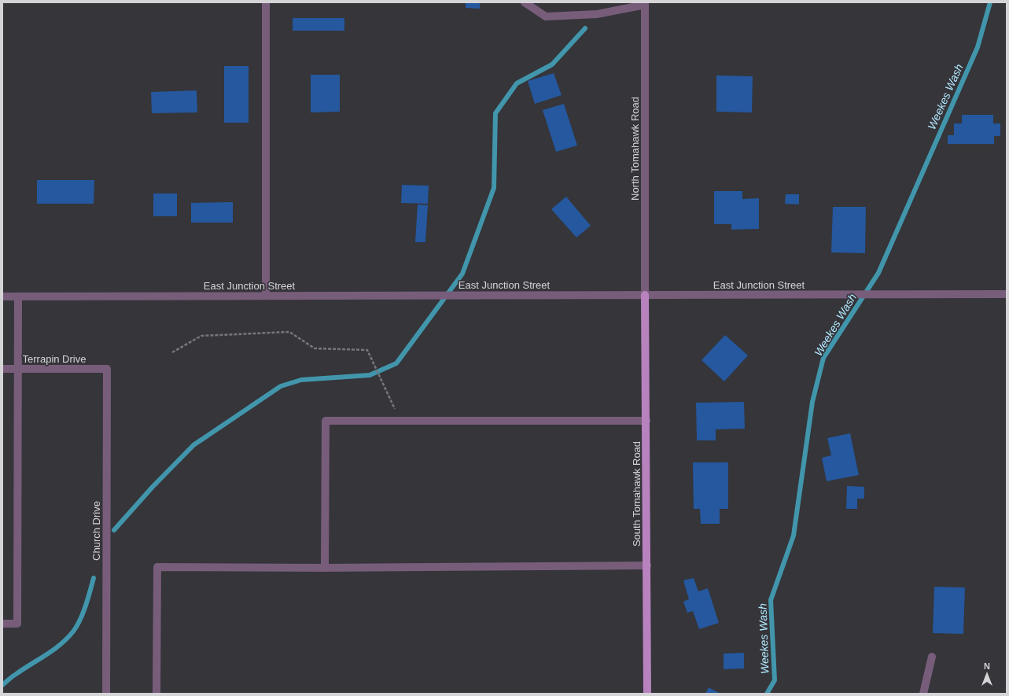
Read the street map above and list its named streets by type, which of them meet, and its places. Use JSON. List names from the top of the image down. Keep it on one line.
{"streets":{"main road":["South Tomahawk Road"],"street":["North Tomahawk Road","East Junction Street","Terrapin Drive","Church Drive"]},"crossings":[["North Tomahawk Road","East Junction Street"],["North Tomahawk Road","South Tomahawk Road"],["East Junction Street","South Tomahawk Road"],["Terrapin Drive","Church Drive"]],"water":["Weekes Wash"],"north":"top"}
